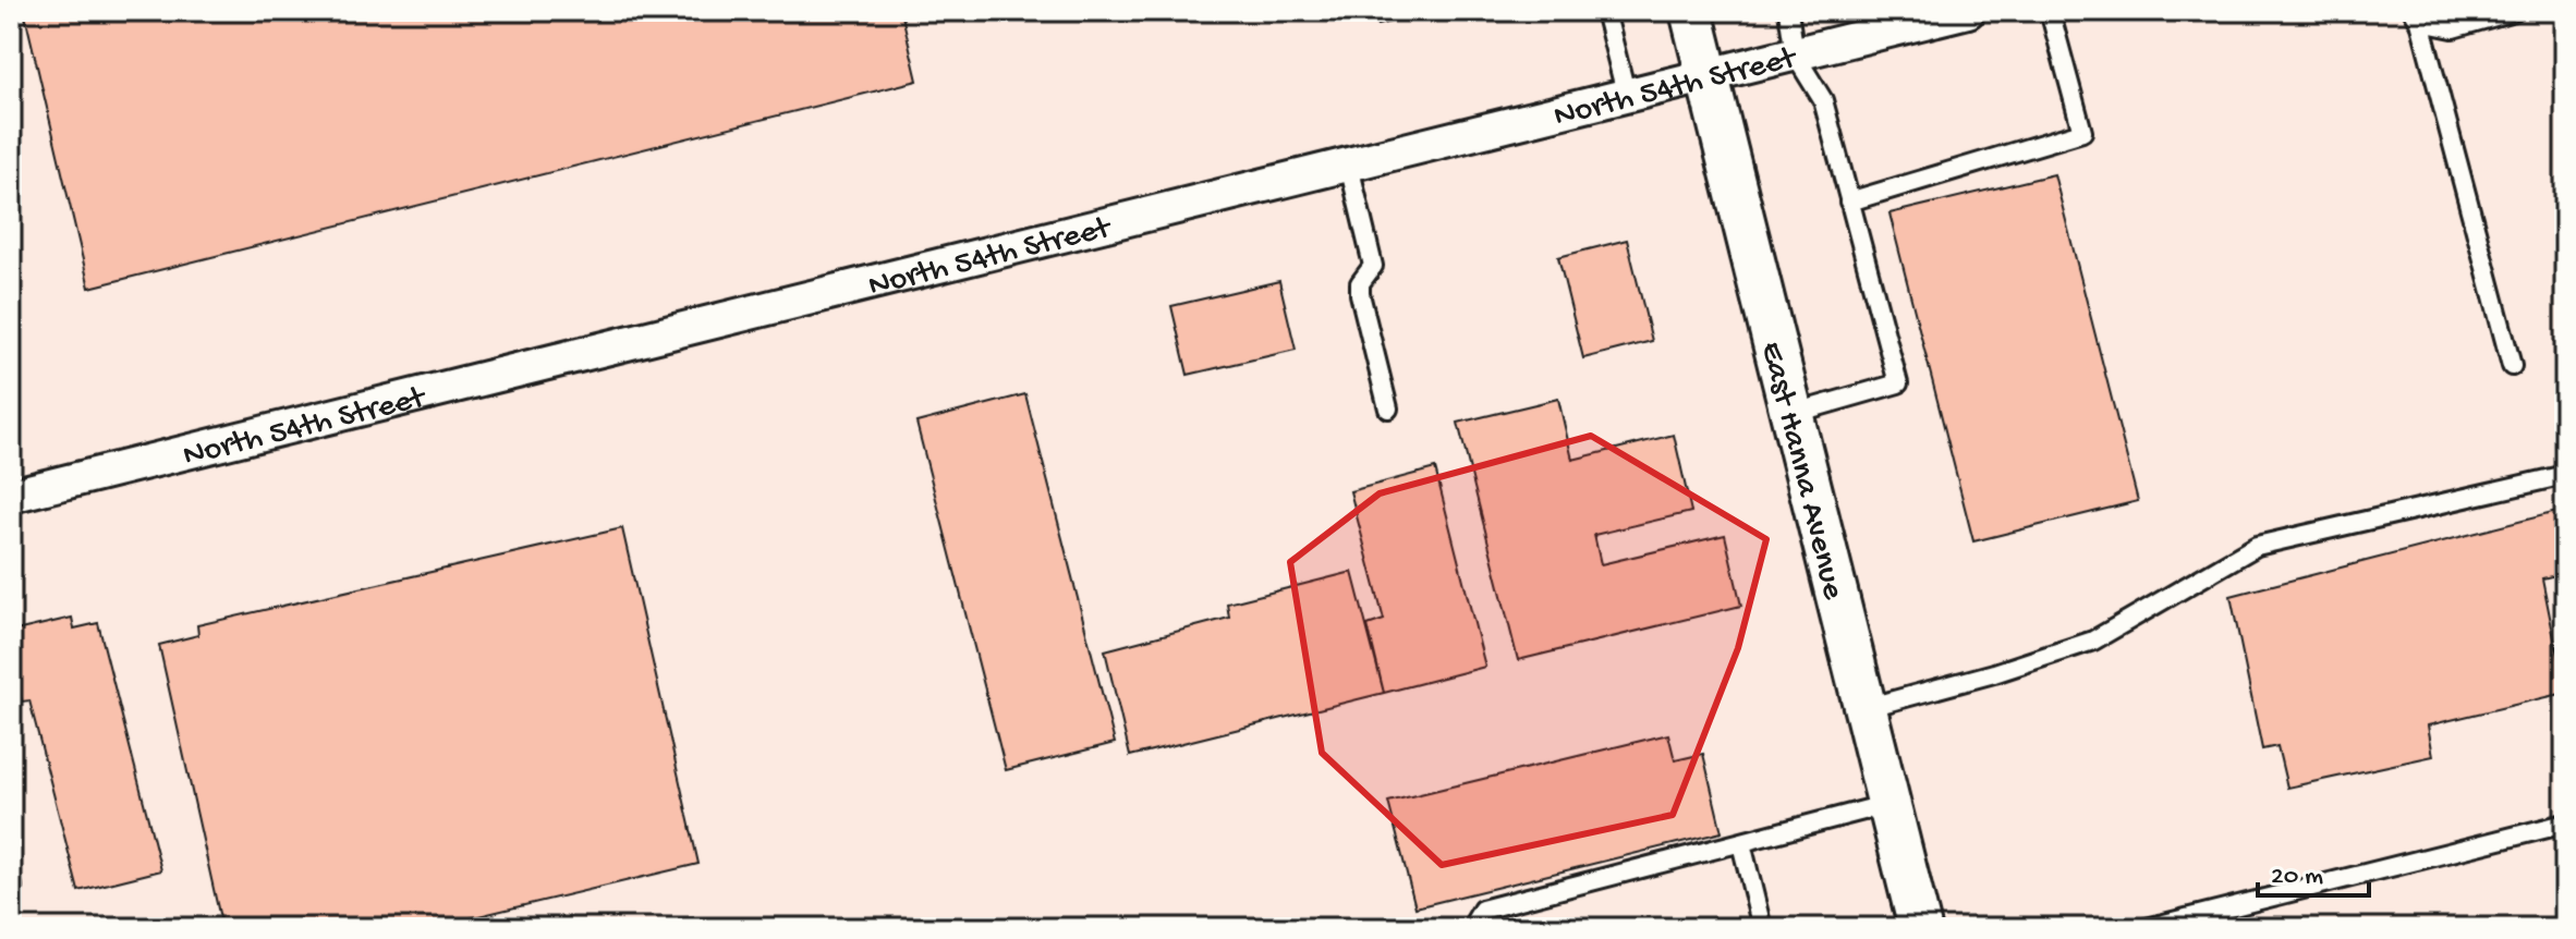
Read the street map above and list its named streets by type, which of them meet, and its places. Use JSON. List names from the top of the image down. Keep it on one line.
{"streets":{"street":["North 54th Street","East Hanna Avenue"]},"crossings":[["North 54th Street","East Hanna Avenue"]],"scale_bar":"20 m"}
